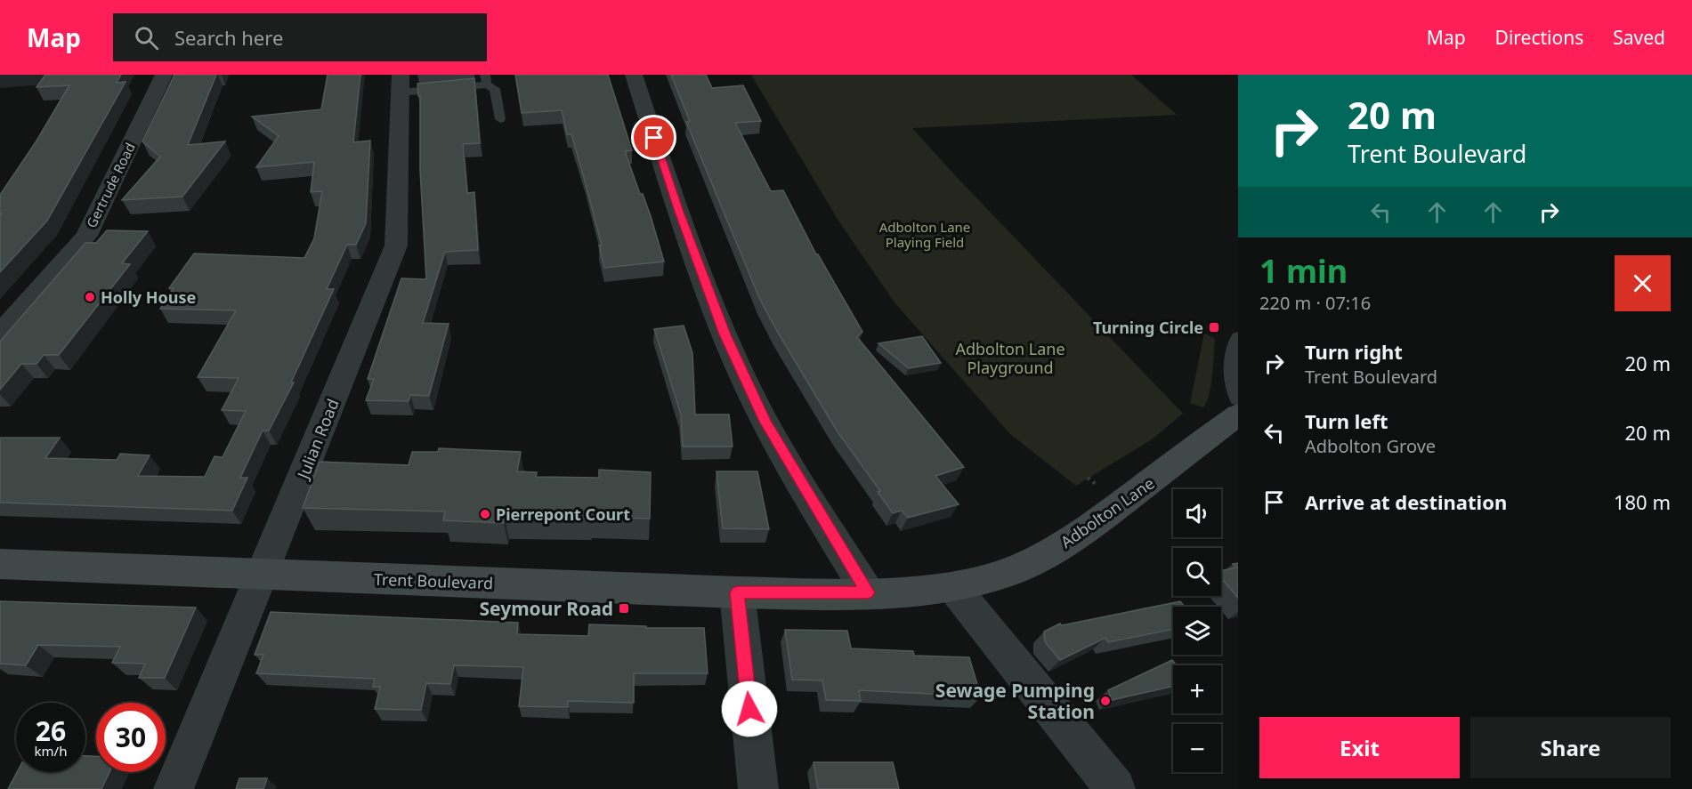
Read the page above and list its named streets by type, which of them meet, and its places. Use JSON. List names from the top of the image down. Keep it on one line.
{"streets":{"street":["Gertrude Road","Julian Road","Adbolton Lane","Trent Boulevard"]},"crossings":[["Julian Road","Trent Boulevard"],["Adbolton Lane","Trent Boulevard"]],"parks":["Adbolton Lane Playing Field","Adbolton Lane Playground"],"places":{"other":["Holly House","Pierrepont Court","Sewage Pumping Station"],"transit":["Turning Circle","Seymour Road"]},"page":{"header":"Map","search":"Search here","nav":["Map","Directions","Saved"],"turn":["20 m","Trent Boulevard"],"heading":["1 min","220 m · 07:16"],"list":[{"name":"Turn right","note":"Trent Boulevard","value":"20 m"},{"name":"Turn left","note":"Adbolton Grove","value":"20 m"},{"name":"Arrive at destination","value":"180 m"}],"map_buttons":["+","−"],"speed":"26 km/h","limit":"30","buttons":["Exit","Share"]}}
